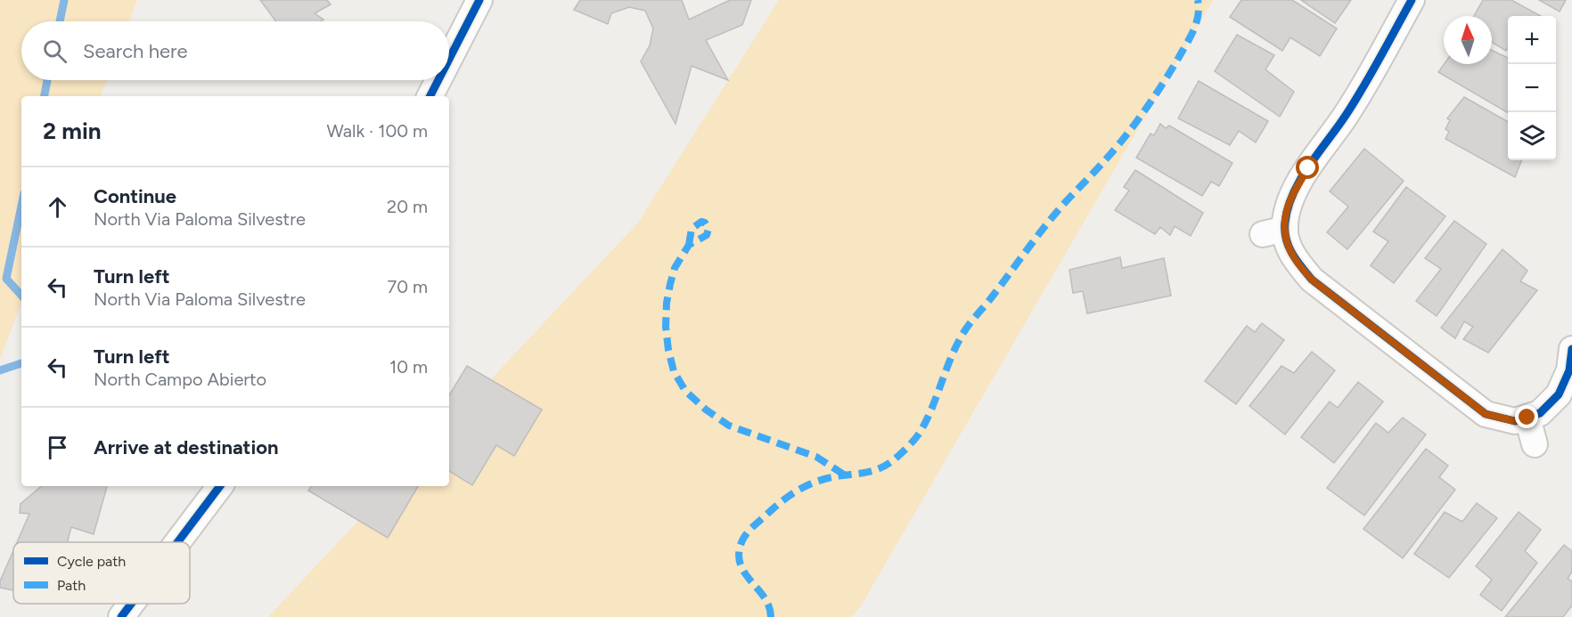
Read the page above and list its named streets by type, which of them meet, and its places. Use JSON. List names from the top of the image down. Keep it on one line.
{"legend":["Cycle path","Path"],"north":"top","page":{"map_buttons":["+","−"],"search":"Search here","heading":["2 min","Walk · 100 m"],"list":[["Continue","North Via Paloma Silvestre","20 m"],["Turn left","North Via Paloma Silvestre","70 m"],["Turn left","North Campo Abierto","10 m"],"Arrive at destination"]}}
